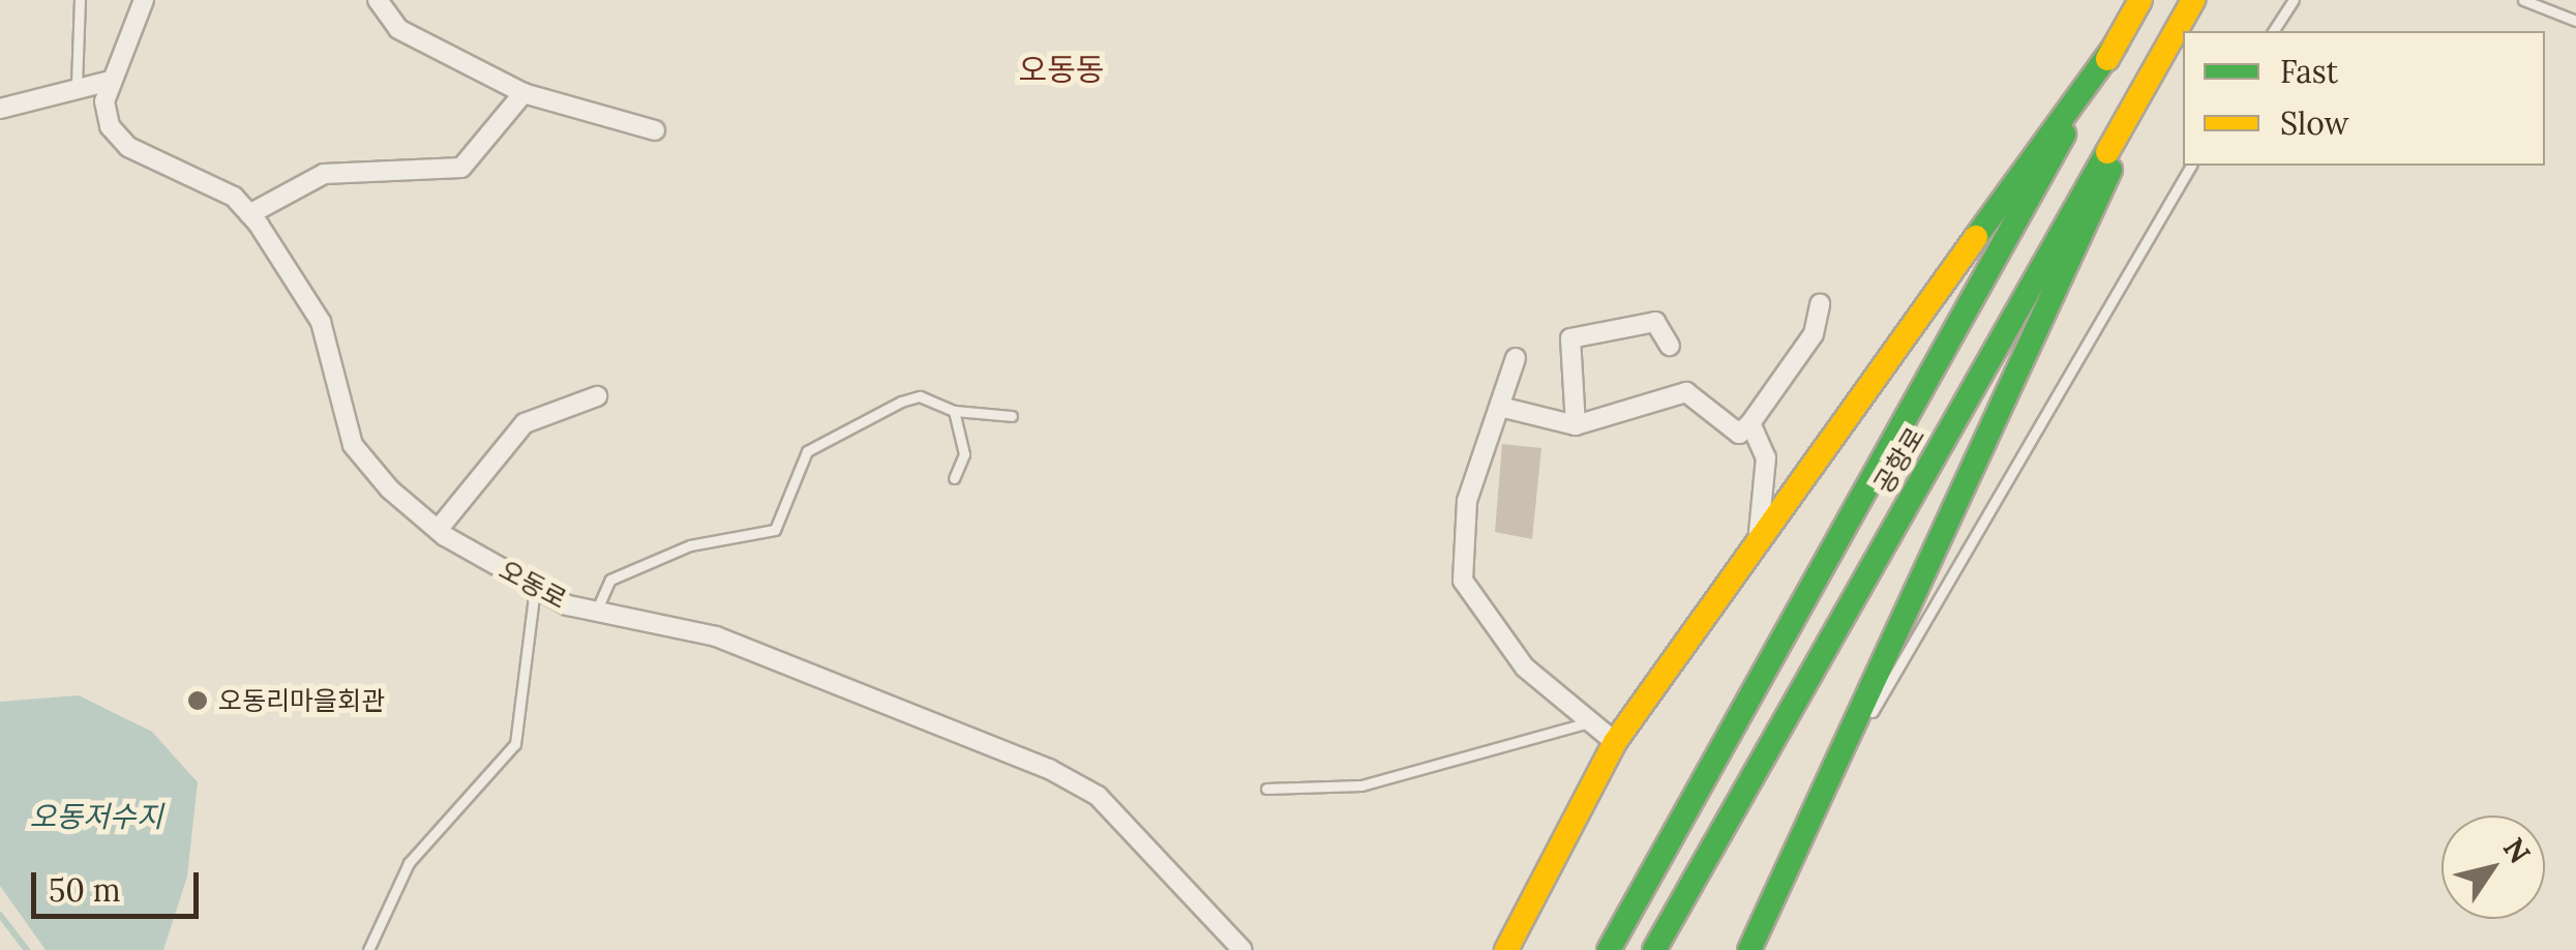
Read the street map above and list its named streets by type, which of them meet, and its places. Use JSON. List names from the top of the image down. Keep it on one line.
{"streets":{"main road":["공항로"],"street":["오동로"]},"districts":["오동동"],"water":["오동저수지"],"places":["오동리마을회관"],"legend":["Fast","Slow"],"scale_bar":"50 m","north":"top right"}
